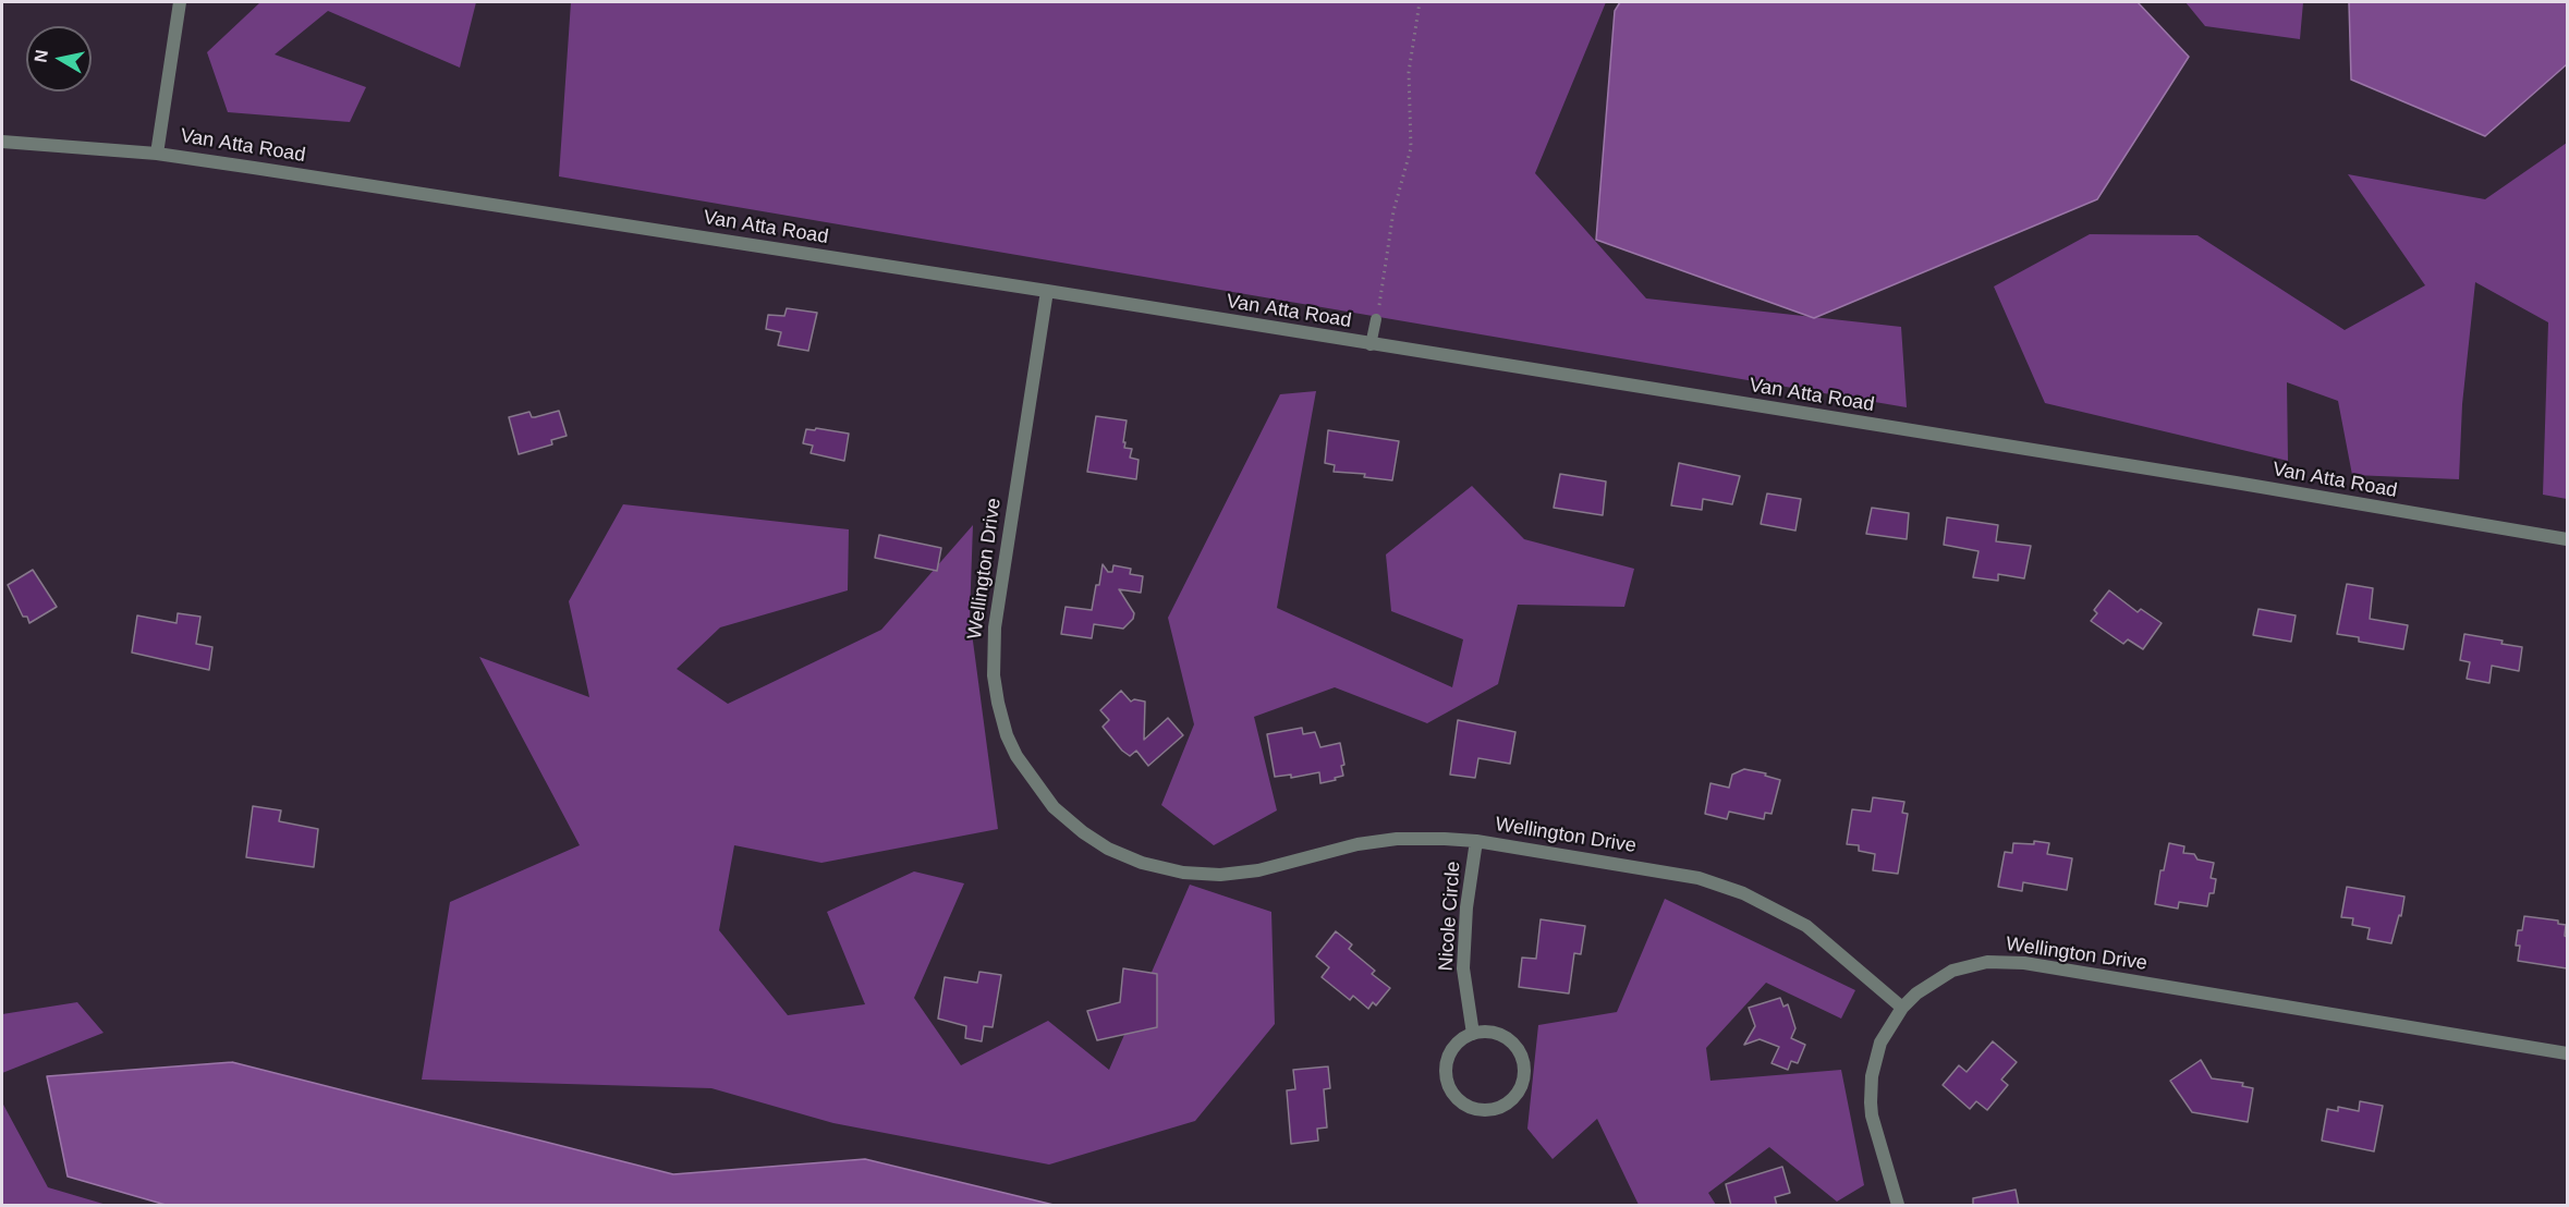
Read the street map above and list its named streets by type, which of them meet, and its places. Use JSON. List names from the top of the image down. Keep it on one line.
{"streets":{"street":["Van Atta Road","Wellington Drive","Nicole Circle"]},"crossings":[["Van Atta Road","Wellington Drive"],["Wellington Drive","Nicole Circle"]],"north":"left"}
